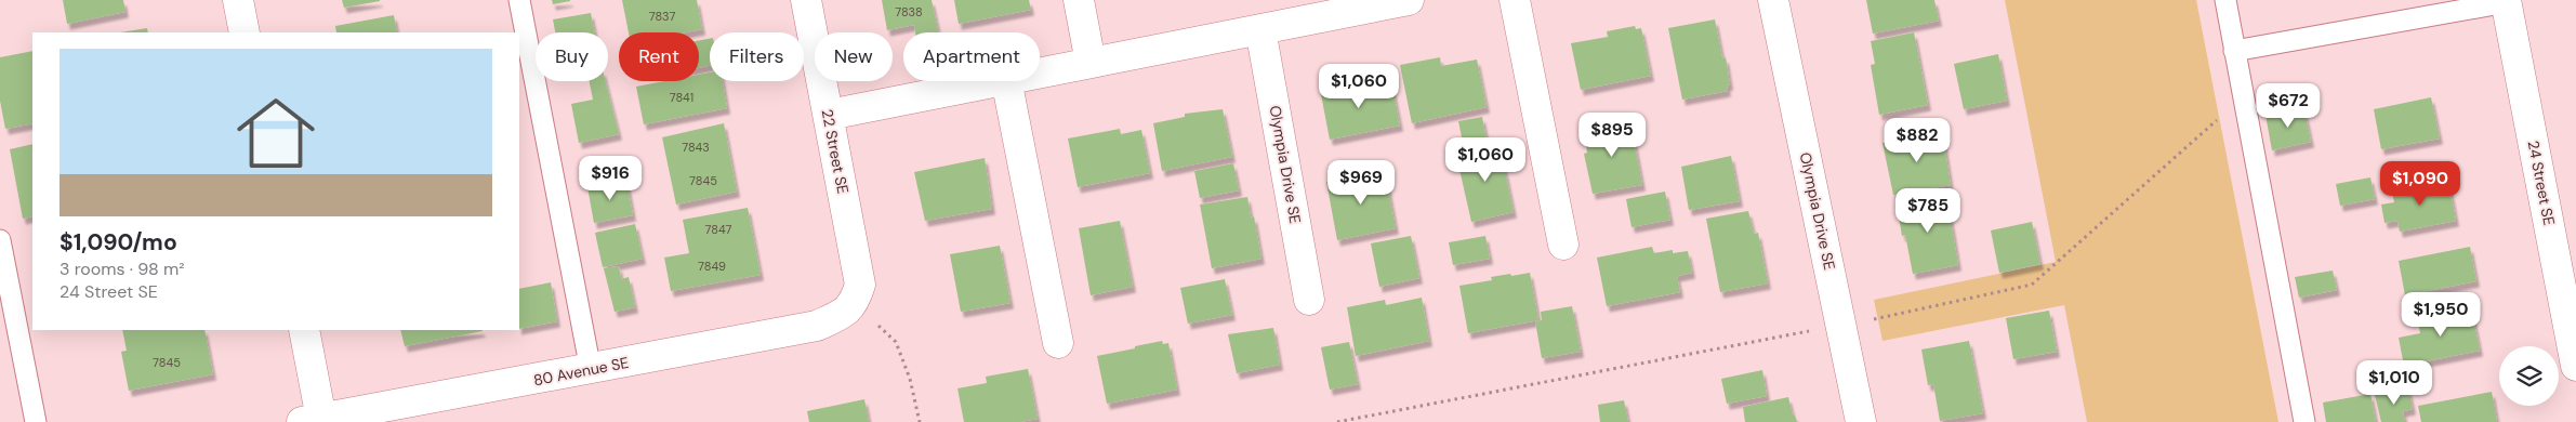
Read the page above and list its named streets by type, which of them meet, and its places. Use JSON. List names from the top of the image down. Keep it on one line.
{"streets":{"street":["22 Street SE","Olympia Drive SE","24 Street SE","80 Avenue SE"]},"crossings":[["22 Street SE","80 Avenue SE"]],"house_numbers":["7838","7837","7841","7843","7845","7847","7849","7845"],"page":{"chip":["Buy","Rent","Filters","New","Apartment"],"list":[{"name":"$1,090/mo","note":"3 rooms · 98 m² · 24 Street SE"}],"price":["$1,060","$672","$895","$882","$1,060","$916","$969","$1,090","$785","$1,950","$1,010"]}}
